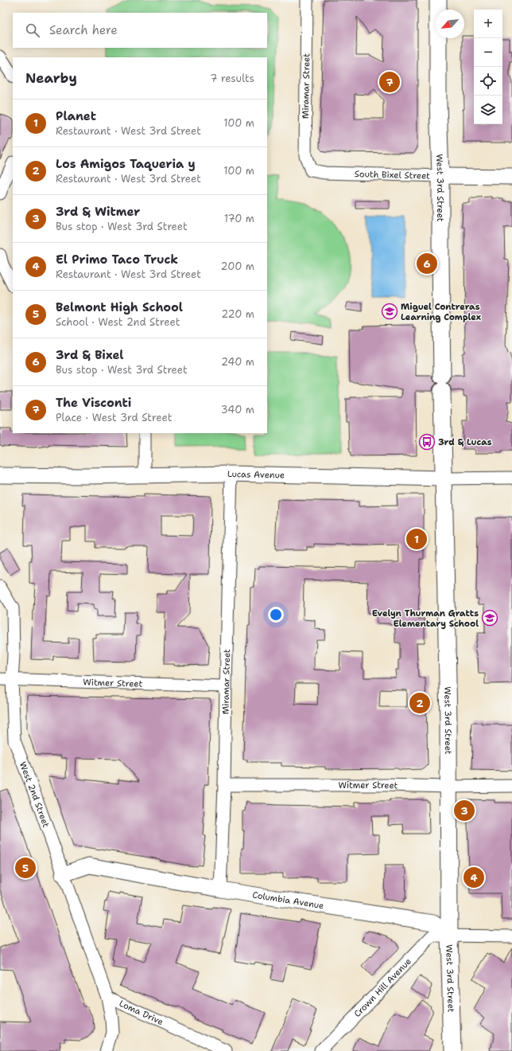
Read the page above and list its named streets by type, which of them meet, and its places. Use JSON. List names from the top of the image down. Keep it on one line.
{"streets":{"main road":["West 3rd Street"],"street":["Miramar Street","South Bixel Street","Lucas Avenue","Witmer Street","West 2nd Street","Columbia Avenue","Crown Hill Avenue","Loma Drive"]},"crossings":[["Miramar Street","South Bixel Street"],["Miramar Street","Lucas Avenue"],["Miramar Street","Witmer Street"],["Miramar Street","Columbia Avenue"],["South Bixel Street","West 3rd Street"],["West 3rd Street","Lucas Avenue"],["West 3rd Street","Witmer Street"],["West 3rd Street","Columbia Avenue"],["West 3rd Street","Crown Hill Avenue"],["Witmer Street","West 2nd Street"],["West 2nd Street","Columbia Avenue"],["West 2nd Street","Loma Drive"],["Columbia Avenue","Crown Hill Avenue"]],"places":{"school or university":["Miguel Contreras Learning Complex","Evelyn Thurman Gratts Elementary School"],"bus stop":["3rd & Lucas"]},"north":"bottom left","page":{"map_buttons":["+","−"],"search":"Search here","heading":["Nearby","7 results"],"pins":["7","6","1","2","3","5","4"],"list":[{"mark":"1","name":"Planet","note":"Restaurant · West 3rd Street","value":"100 m"},{"mark":"2","name":"Los Amigos Taqueria y","note":"Restaurant · West 3rd Street","value":"100 m"},{"mark":"3","name":"3rd & Witmer","note":"Bus stop · West 3rd Street","value":"170 m"},{"mark":"4","name":"El Primo Taco Truck","note":"Restaurant · West 3rd Street","value":"200 m"},{"mark":"5","name":"Belmont High School","note":"School · West 2nd Street","value":"220 m"},{"mark":"6","name":"3rd & Bixel","note":"Bus stop · West 3rd Street","value":"240 m"},{"mark":"7","name":"The Visconti","note":"Place · West 3rd Street","value":"340 m"}]}}
